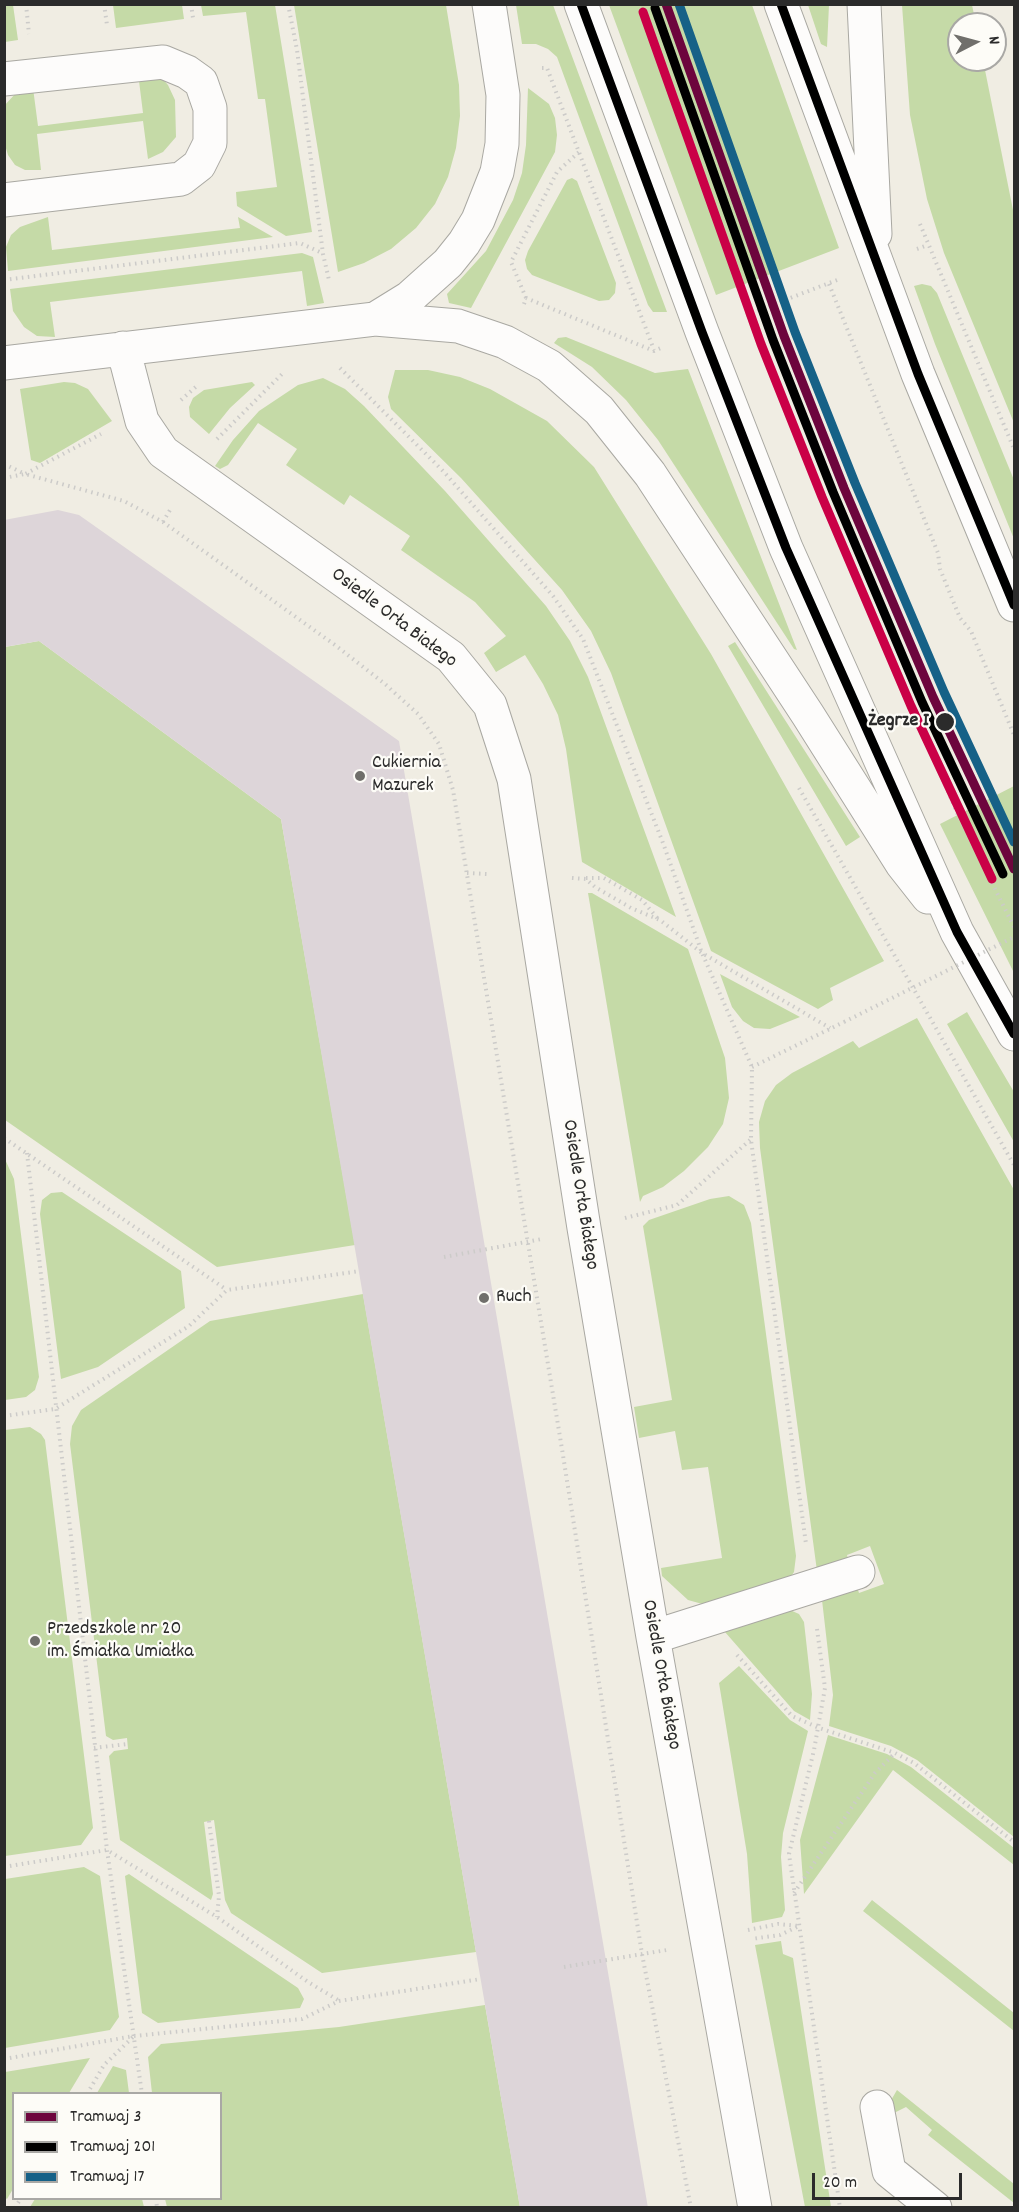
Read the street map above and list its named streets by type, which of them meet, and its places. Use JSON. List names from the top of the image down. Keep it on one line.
{"streets":{"street":["Osiedle Orła Białego"]},"places":["Żegrze I","Cukiernia Mazurek","Ruch","Przedszkole nr 20 im. Śmiałka Umiałka"],"lines":["tram line 3","tram line 17","tram line 201"],"legend":["Tramwaj 3","Tramwaj 201","Tramwaj 17"],"scale_bar":"20 m","north":"right"}
